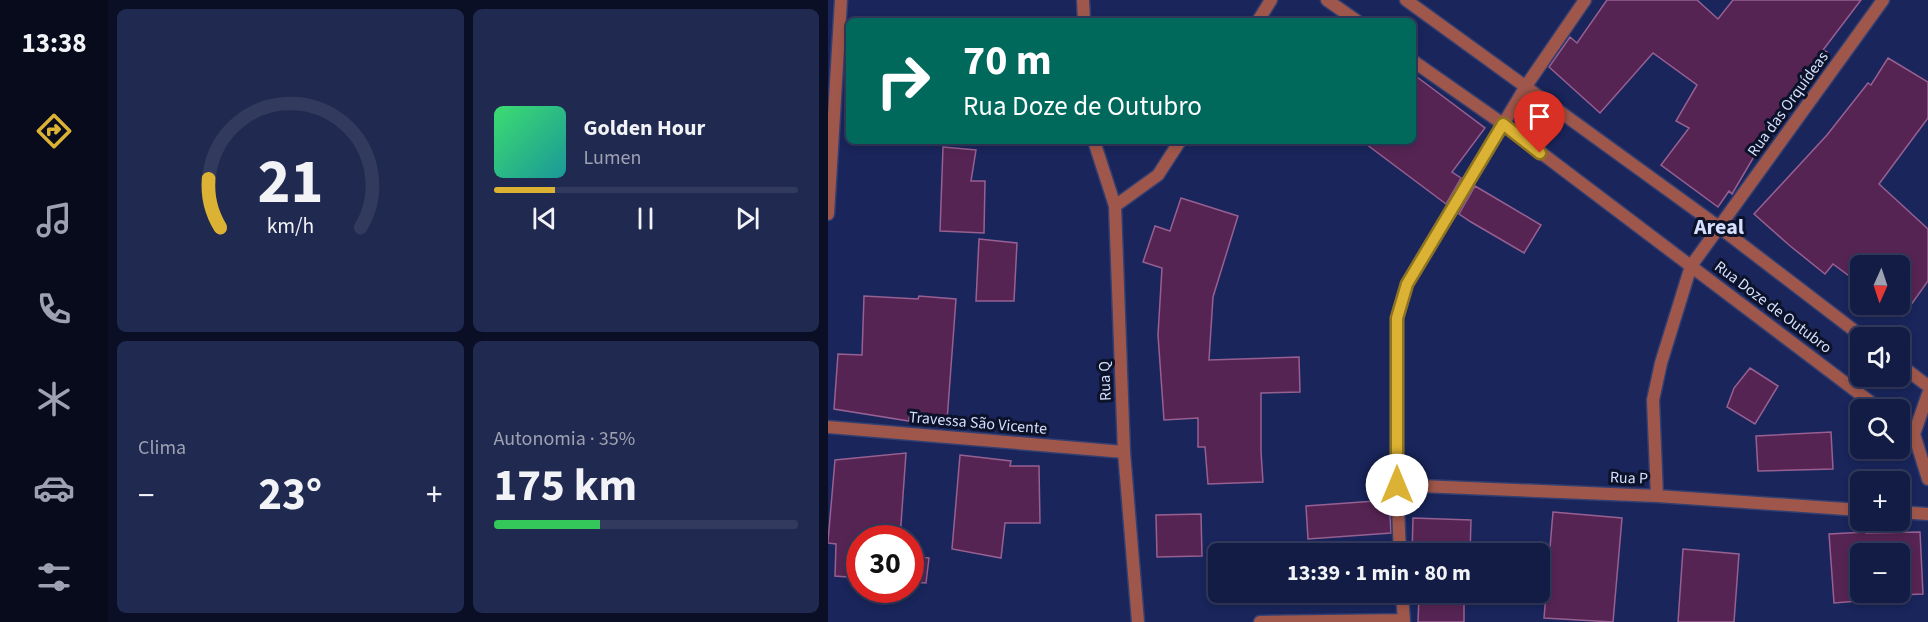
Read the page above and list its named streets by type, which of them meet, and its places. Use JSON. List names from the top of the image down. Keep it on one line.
{"streets":{"street":["Rua das Orquídeas","Rua Doze de Outubro","Rua Q","Travessa São Vicente","Rua P"]},"crossings":[["Rua das Orquídeas","Rua Doze de Outubro"],["Rua das Orquídeas","Rua P"],["Rua Q","Travessa São Vicente"]],"districts":["Areal"],"north":"bottom","page":{"tabs":"13:38","turn":["70 m","Rua Doze de Outubro"],"song":["Golden Hour","Lumen"],"map_buttons":["+","−"],"tile":["Clima",["Autonomia · 35%","175 km"]],"heat":["−","23°","+"],"limit":"30","trip":"13:39 · 1 min · 80 m","gauge":["21","km/h"]}}
